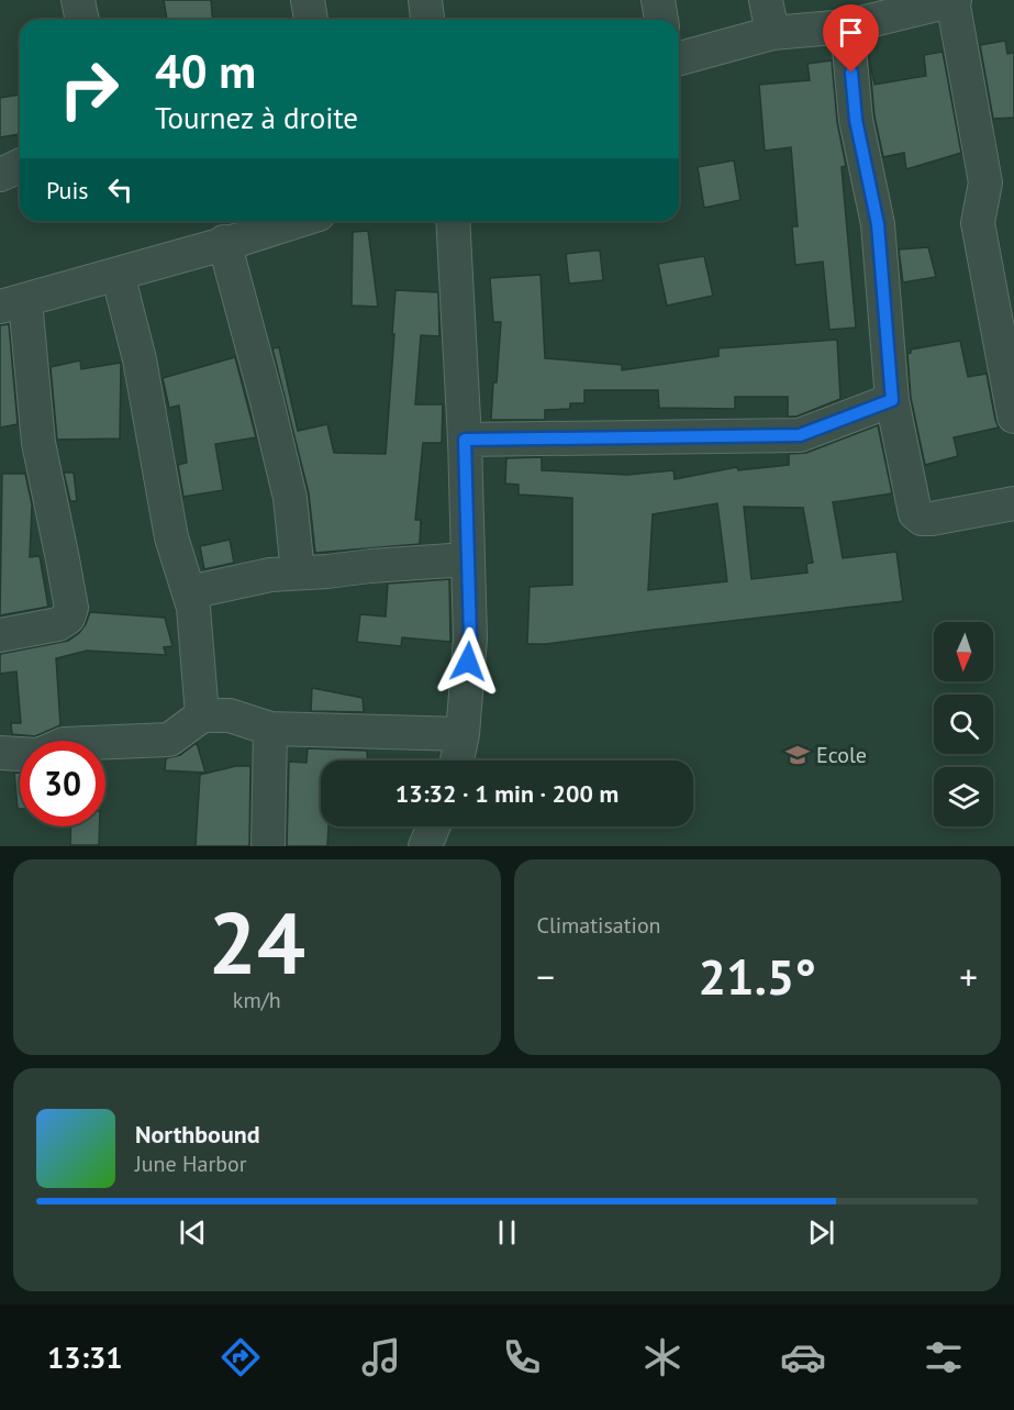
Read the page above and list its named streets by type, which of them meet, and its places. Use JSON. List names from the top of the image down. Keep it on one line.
{"places":{"school or university":["Ecole"]},"north":"bottom","page":{"turn":["40 m","Tournez à droite"],"then":"Puis","limit":"30","trip":"13:32 · 1 min · 200 m","tile":[["24","km/h"],"Climatisation"],"heat":["−","21.5°","+"],"song":["Northbound","June Harbor"],"tabs":"13:31"}}
